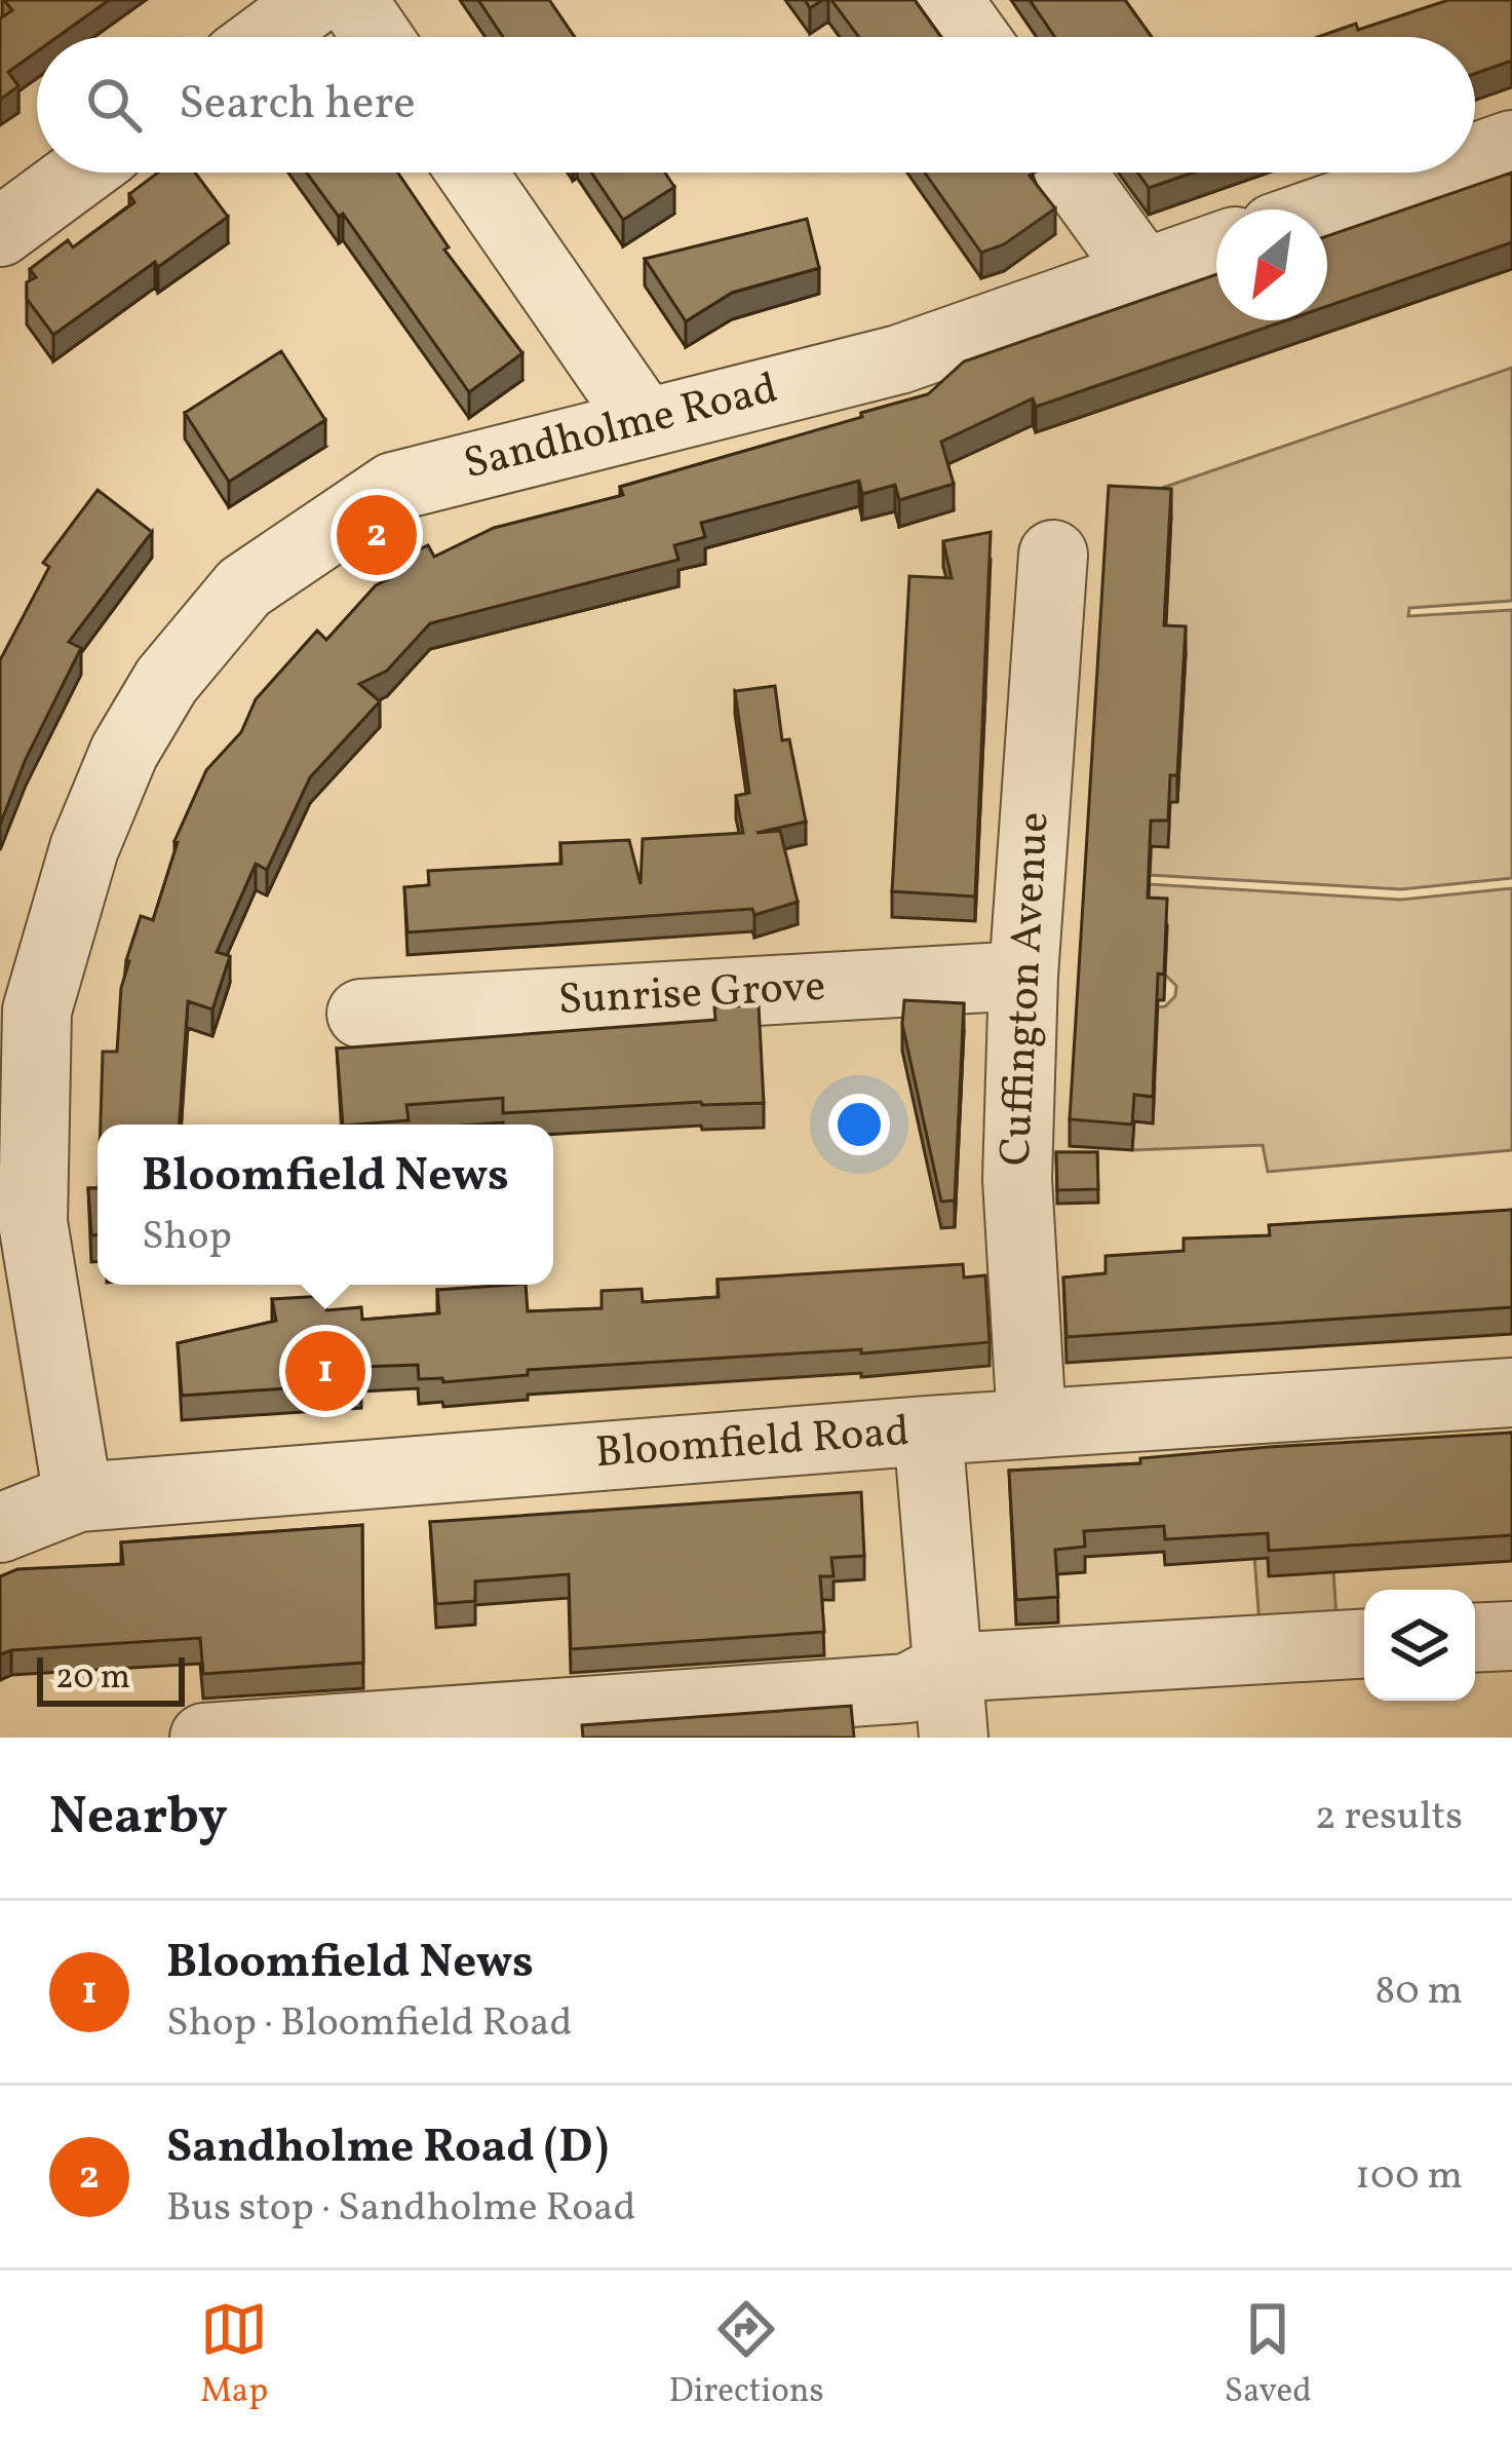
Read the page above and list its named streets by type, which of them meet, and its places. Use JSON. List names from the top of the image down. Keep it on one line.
{"streets":{"street":["Sandholme Road","Cuffington Avenue","Sunrise Grove","Bloomfield Road"]},"crossings":[["Sandholme Road","Bloomfield Road"],["Cuffington Avenue","Sunrise Grove"],["Cuffington Avenue","Bloomfield Road"]],"scale_bar":"20 m","north":"bottom left","page":{"search":"Search here","pins":["2","1"],"popup":["Bloomfield News","Shop"],"scale":"20 m","heading":["Nearby","2 results"],"list":[{"mark":"1","name":"Bloomfield News","note":"Shop · Bloomfield Road","value":"80 m"},{"mark":"2","name":"Sandholme Road (D)","note":"Bus stop · Sandholme Road","value":"100 m"}],"nav":["Map","Directions","Saved"]}}
